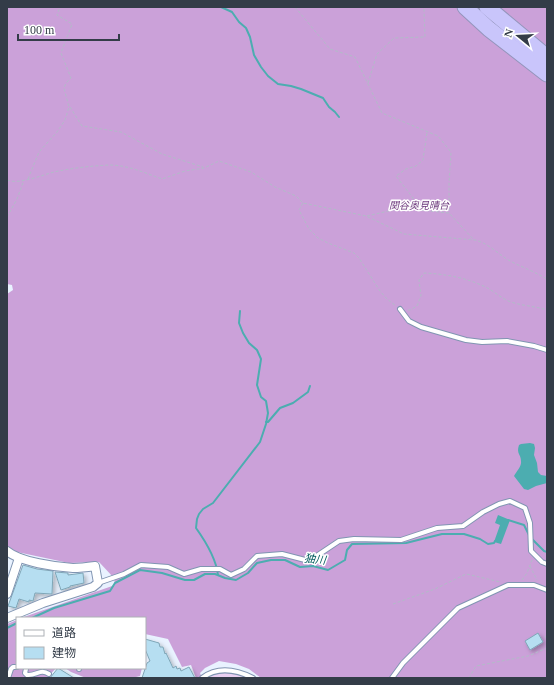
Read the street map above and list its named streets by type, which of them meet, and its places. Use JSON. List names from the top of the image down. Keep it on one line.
{"water":["㹨川"],"parks":["関谷奥見晴台"],"legend":["道路","建物"],"scale_bar":"100 m","north":"left"}
